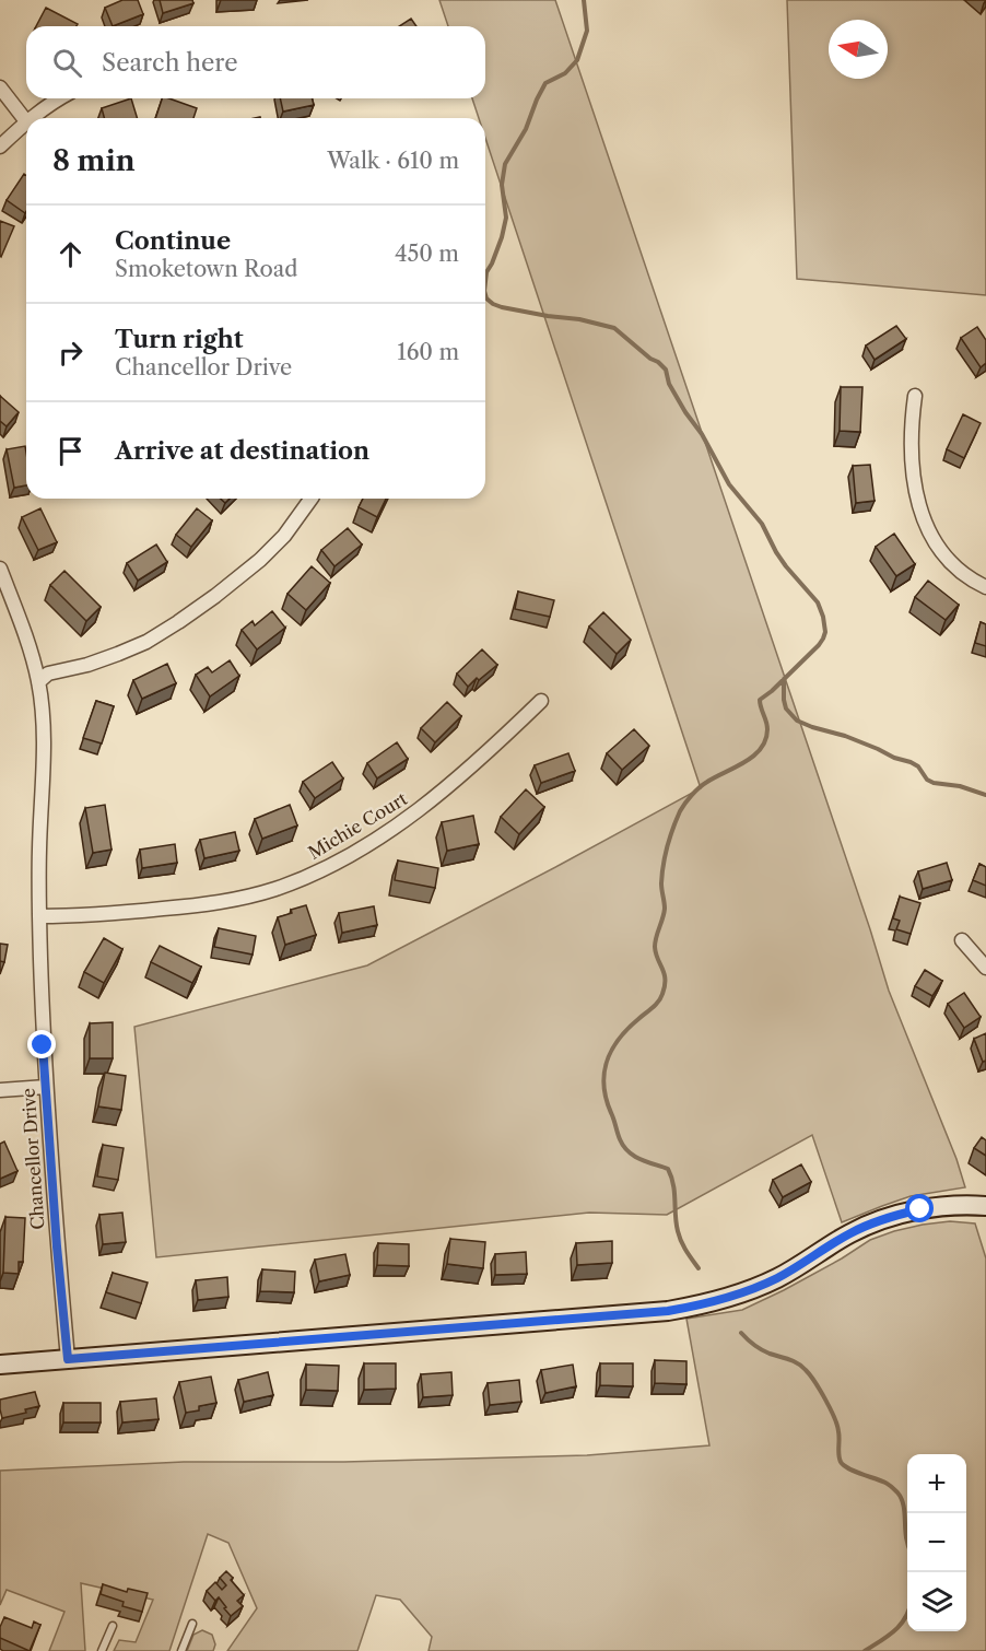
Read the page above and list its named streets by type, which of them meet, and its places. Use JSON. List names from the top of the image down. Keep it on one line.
{"streets":{"street":["Michie Court","Chancellor Drive"]},"crossings":[["Michie Court","Chancellor Drive"]],"north":"left","page":{"search":"Search here","heading":["8 min","Walk · 610 m"],"list":[["Continue","Smoketown Road","450 m"],["Turn right","Chancellor Drive","160 m"],"Arrive at destination"],"map_buttons":["+","−"]}}
